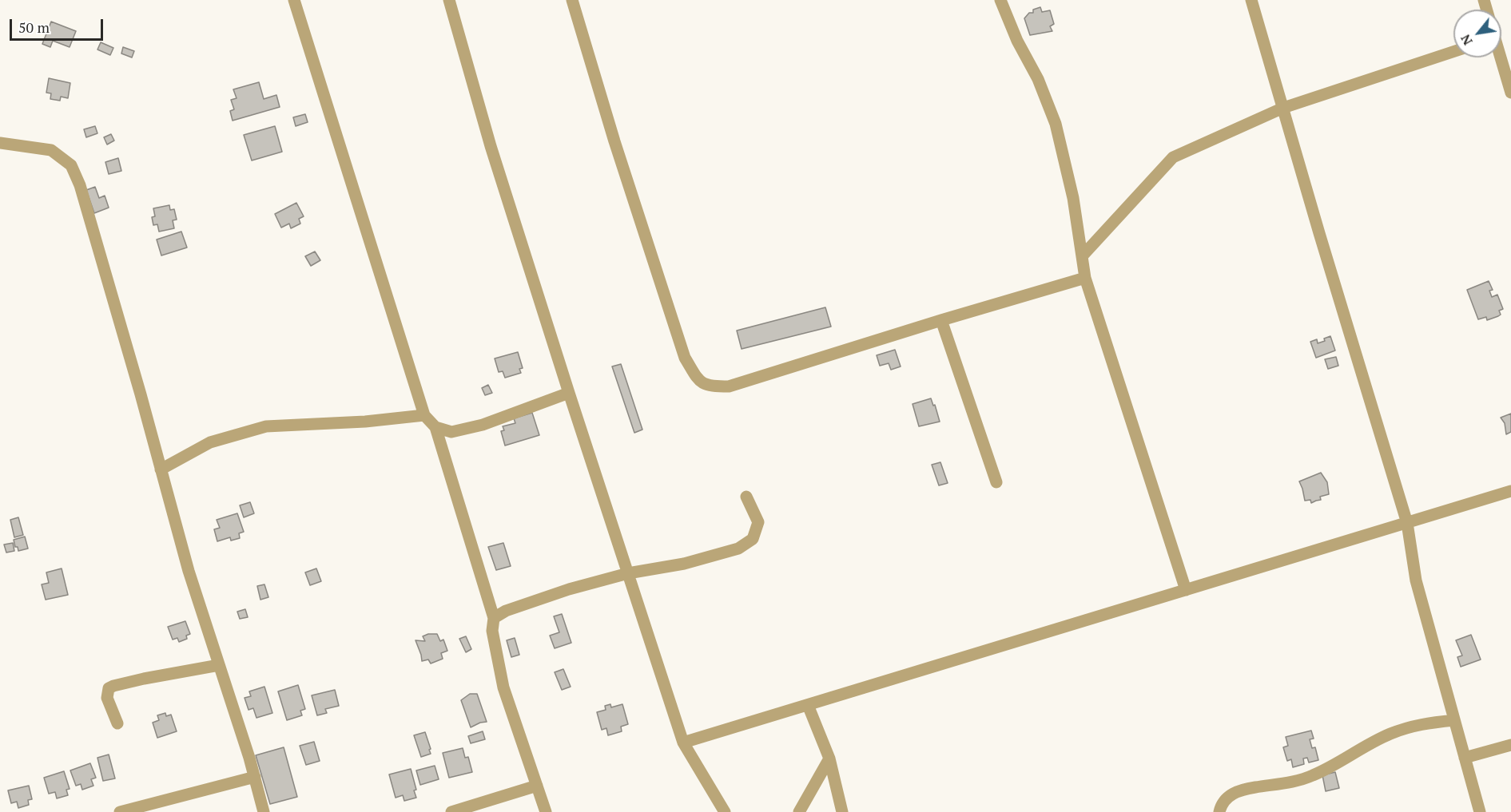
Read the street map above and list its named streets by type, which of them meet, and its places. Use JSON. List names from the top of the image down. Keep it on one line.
{"scale_bar":"50 m","north":"bottom left"}
